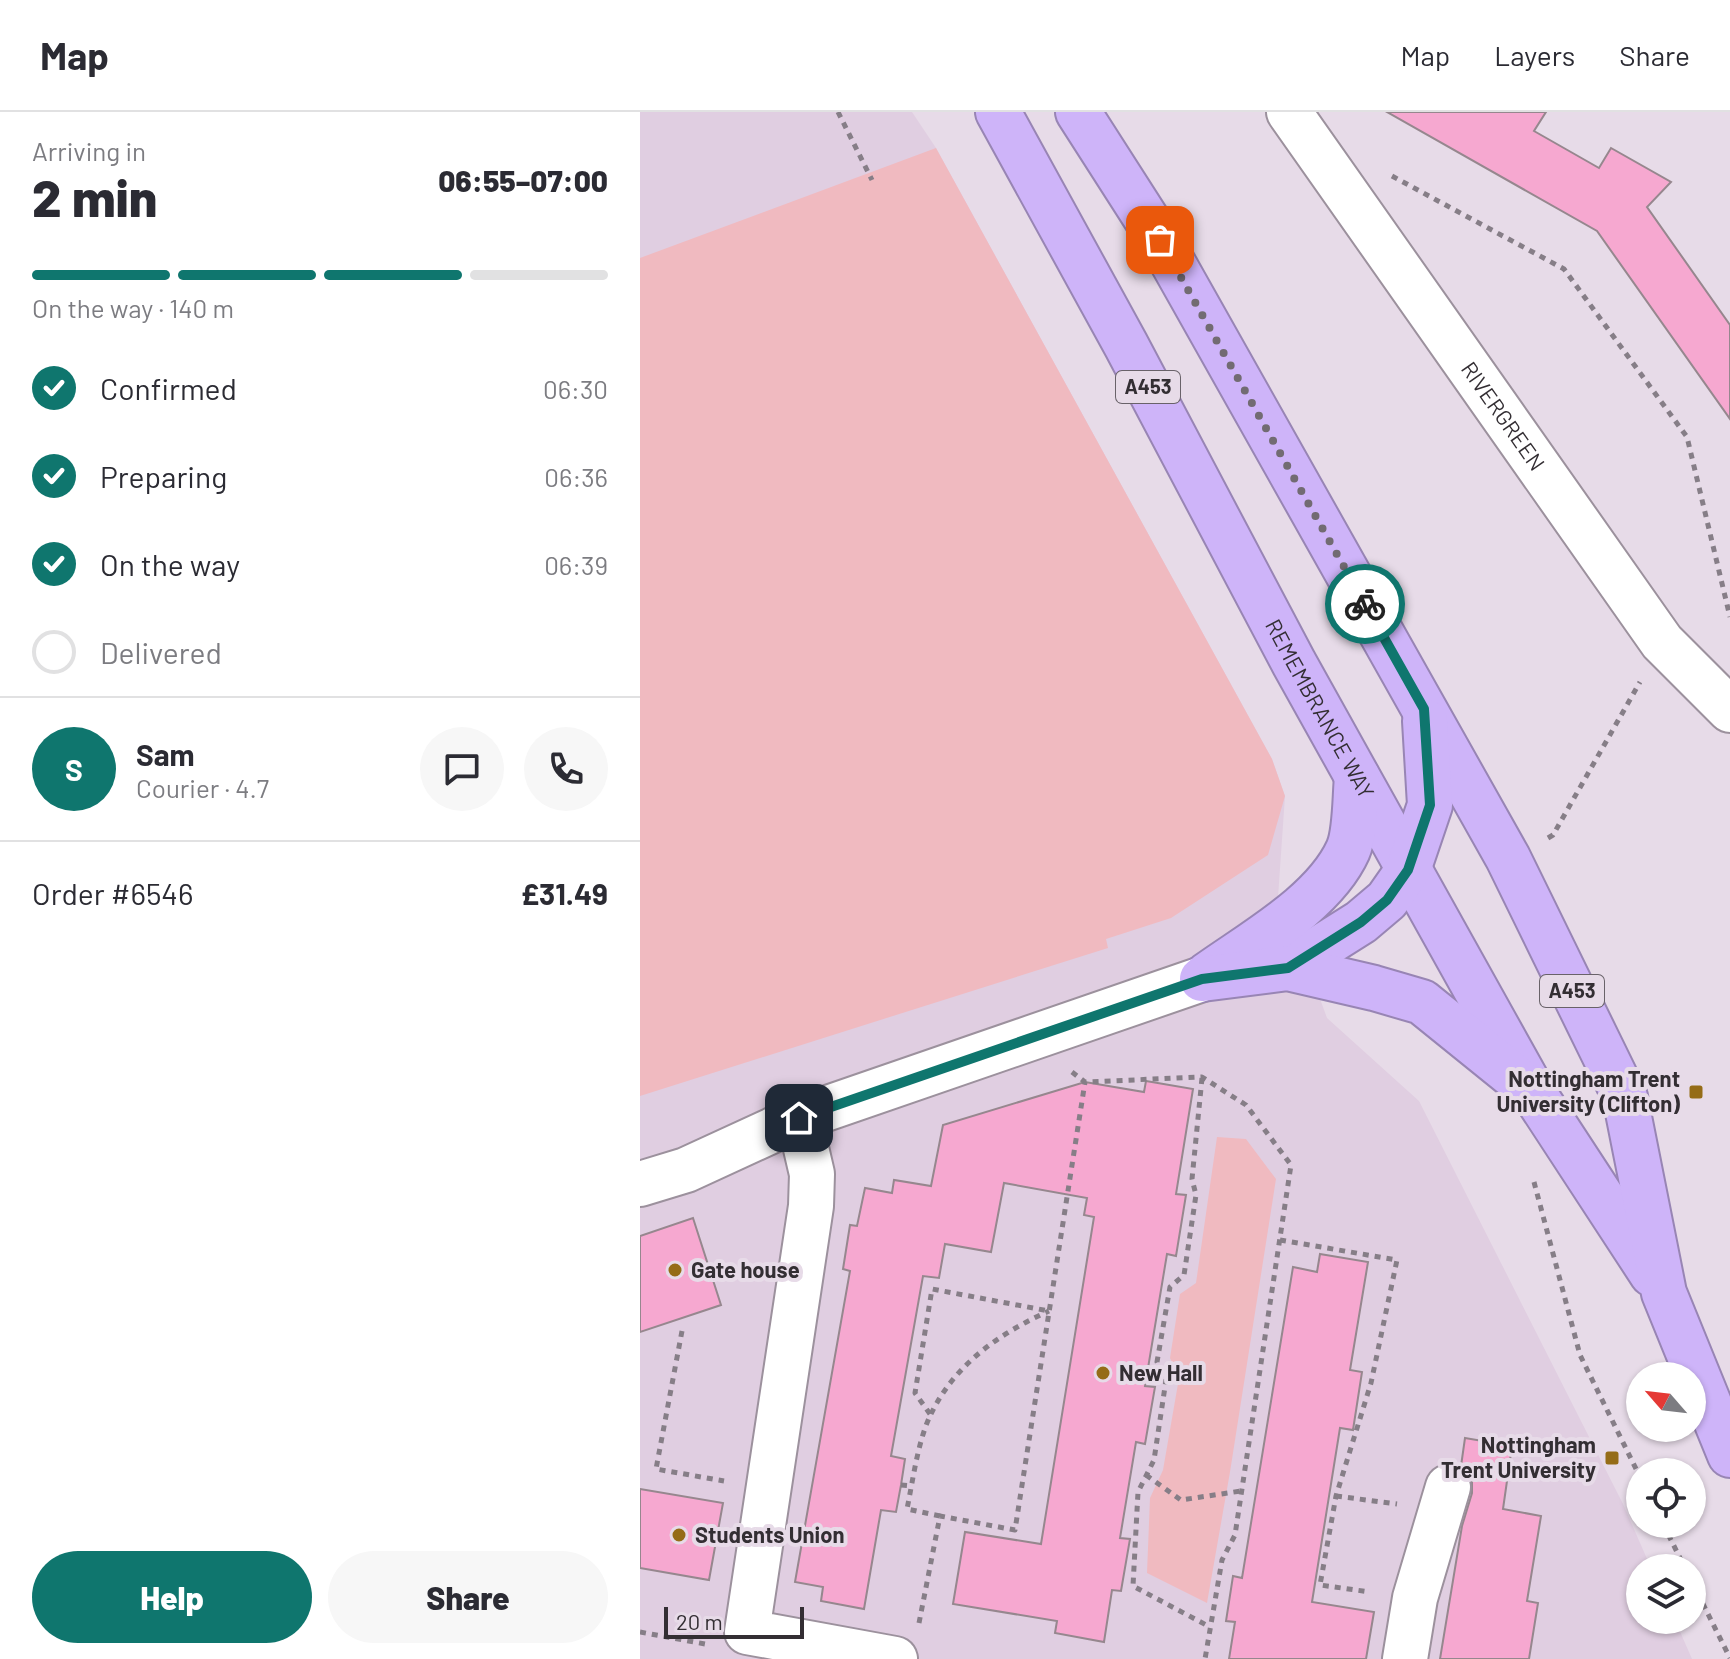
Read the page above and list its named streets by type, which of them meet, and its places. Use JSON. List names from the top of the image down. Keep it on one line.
{"streets":{"highway":["A453","REMEMBRANCE WAY"],"street":["RIVERGREEN"]},"places":{"transit":["Nottingham Trent University (Clifton)","Nottingham Trent University"],"other":["Gate house","New Hall","Students Union"]},"scale_bar":"20 m","north":"top left","page":{"header":"Map","nav":["Map","Layers","Share"],"heading":["2 min","Arriving in","06:55–07:00"],"panel":["Sam","Courier · 4.7","Order #6546","£31.49"],"bar":"On the way · 140 m","list":[["Confirmed","06:30"],["Preparing","06:36"],["On the way","06:39"],"Delivered"],"round":"S","buttons":["Help","Share"],"scale":"20 m"}}
